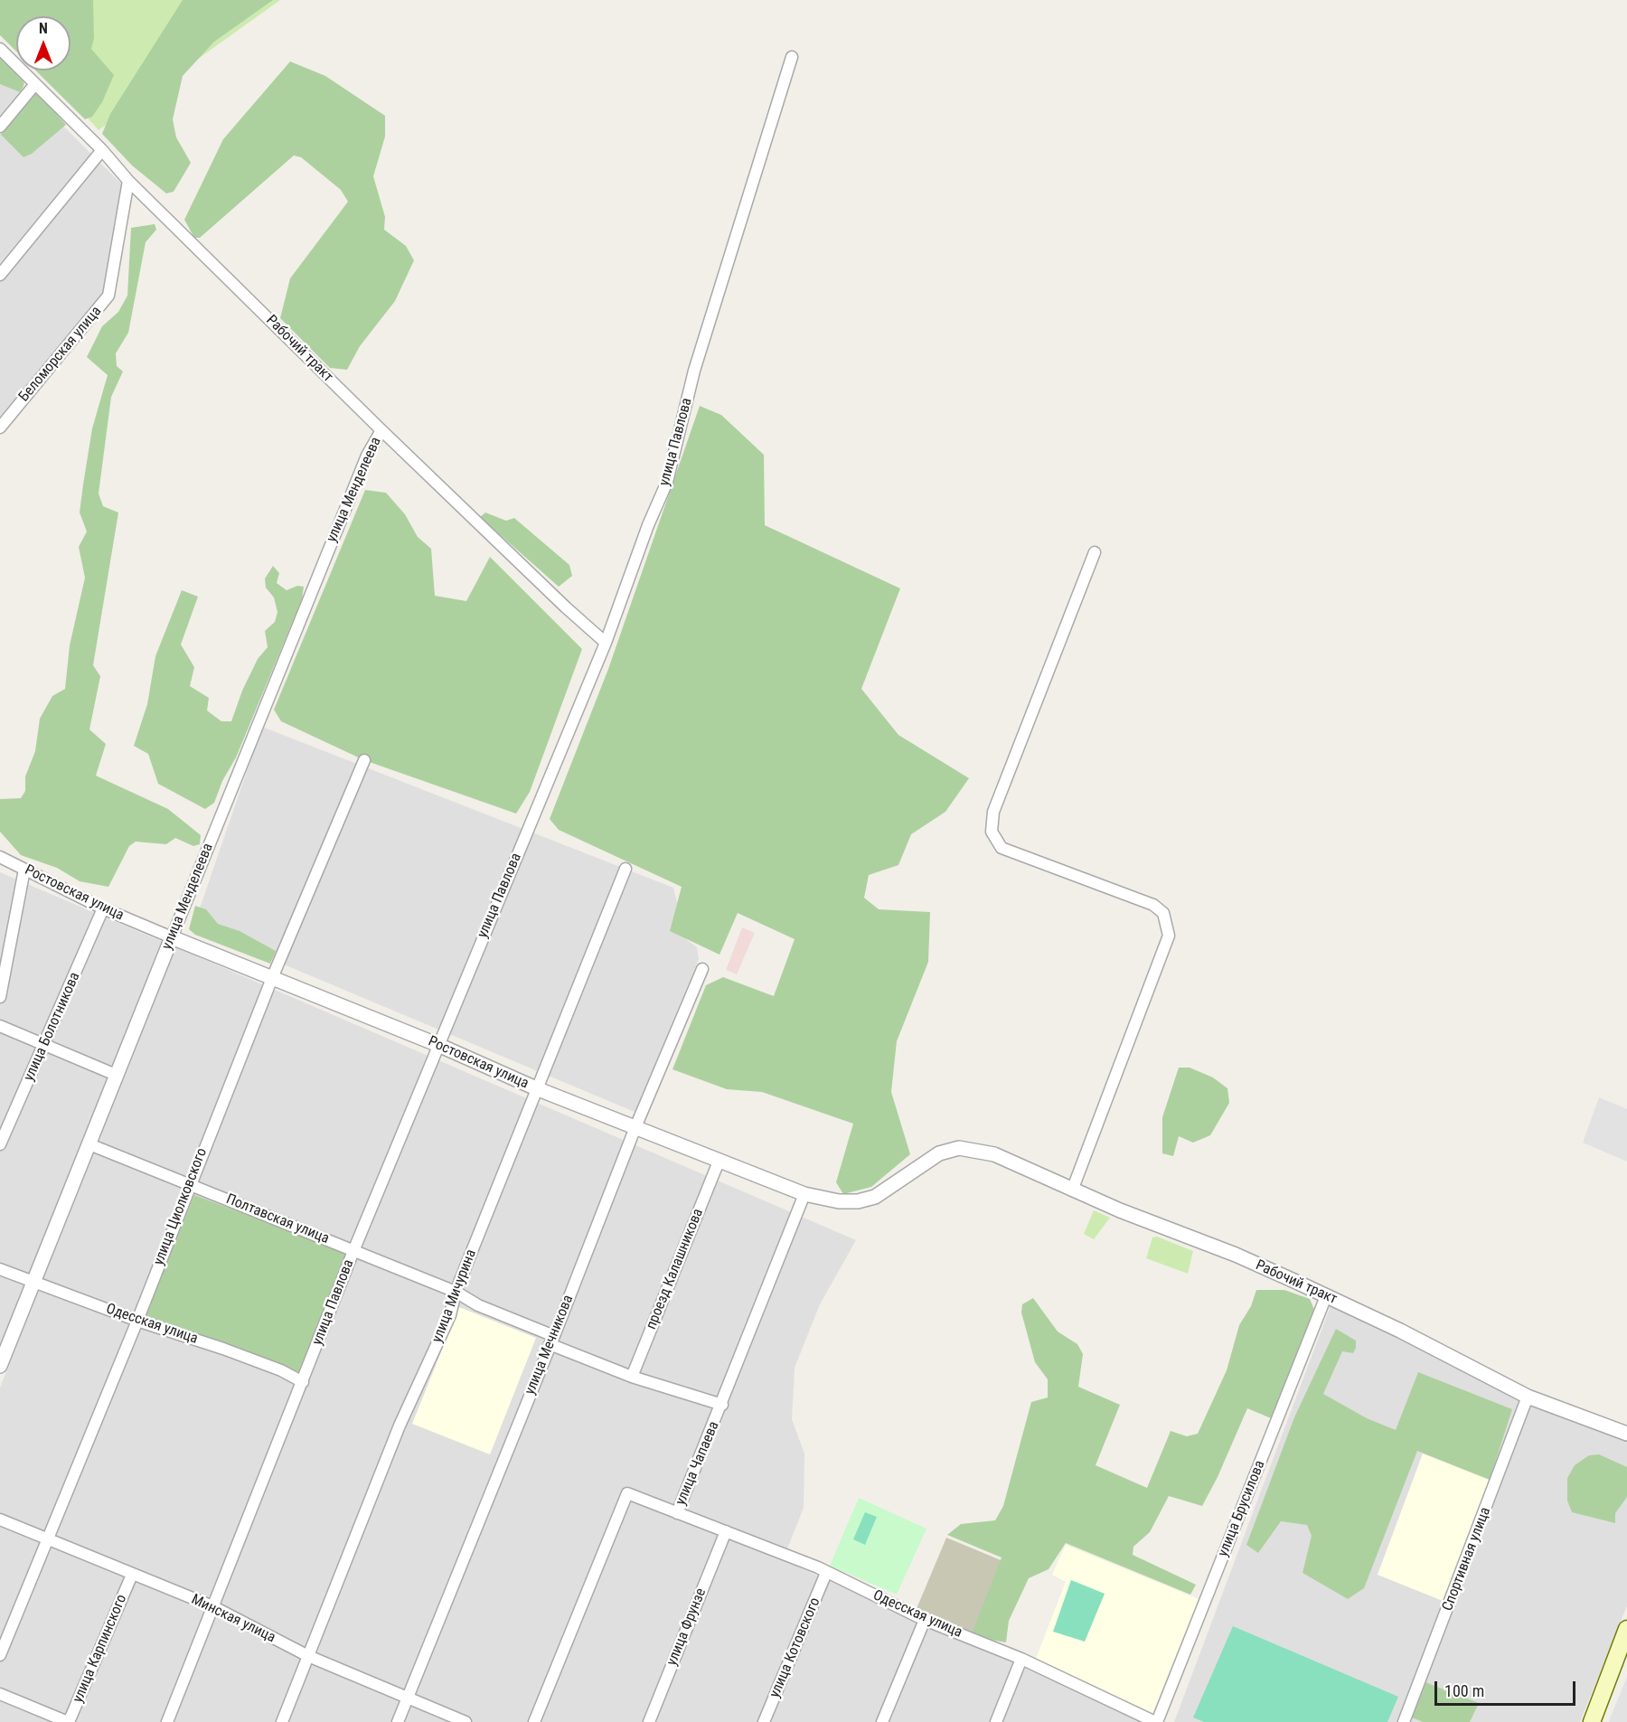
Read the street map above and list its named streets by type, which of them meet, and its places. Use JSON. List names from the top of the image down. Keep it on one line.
{"streets":{"street":["Рабочий тракт","Беломорская улица","улица Павлова","улица Менделеева","Ростовская улица","улица Болотникова","улица Циолковского","Полтавская улица","проезд Калашникова","улица Мичурина","Одесская улица","улица Мечникова","улица Чапаева","улица Брусилова","Спортивная улица","Минская улица","улица Фрунзе","улица Котовского","улица Карпинского"]},"crossings":[["Рабочий тракт","Беломорская улица"],["Рабочий тракт","улица Павлова"],["Рабочий тракт","улица Менделеева"],["Рабочий тракт","Ростовская улица"],["Рабочий тракт","улица Брусилова"],["Рабочий тракт","Спортивная улица"],["улица Павлова","Ростовская улица"],["улица Павлова","Полтавская улица"],["улица Павлова","Одесская улица"],["улица Павлова","Минская улица"],["улица Менделеева","Ростовская улица"],["улица Менделеева","Полтавская улица"],["улица Менделеева","Одесская улица"],["Ростовская улица","улица Болотникова"],["Ростовская улица","улица Циолковского"],["Ростовская улица","проезд Калашникова"],["Ростовская улица","улица Мичурина"],["Ростовская улица","улица Мечникова"],["Ростовская улица","улица Чапаева"],["улица Циолковского","Полтавская улица"],["улица Циолковского","Одесская улица"],["улица Циолковского","Минская улица"],["Полтавская улица","проезд Калашникова"],["Полтавская улица","улица Мичурина"],["Полтавская улица","улица Мечникова"],["Полтавская улица","улица Чапаева"],["улица Мичурина","Минская улица"],["Одесская улица","улица Чапаева"],["Одесская улица","улица Брусилова"],["Одесская улица","улица Фрунзе"],["Одесская улица","улица Котовского"],["улица Мечникова","Минская улица"],["Минская улица","улица Карпинского"]],"scale_bar":"100 m","north":"top"}
